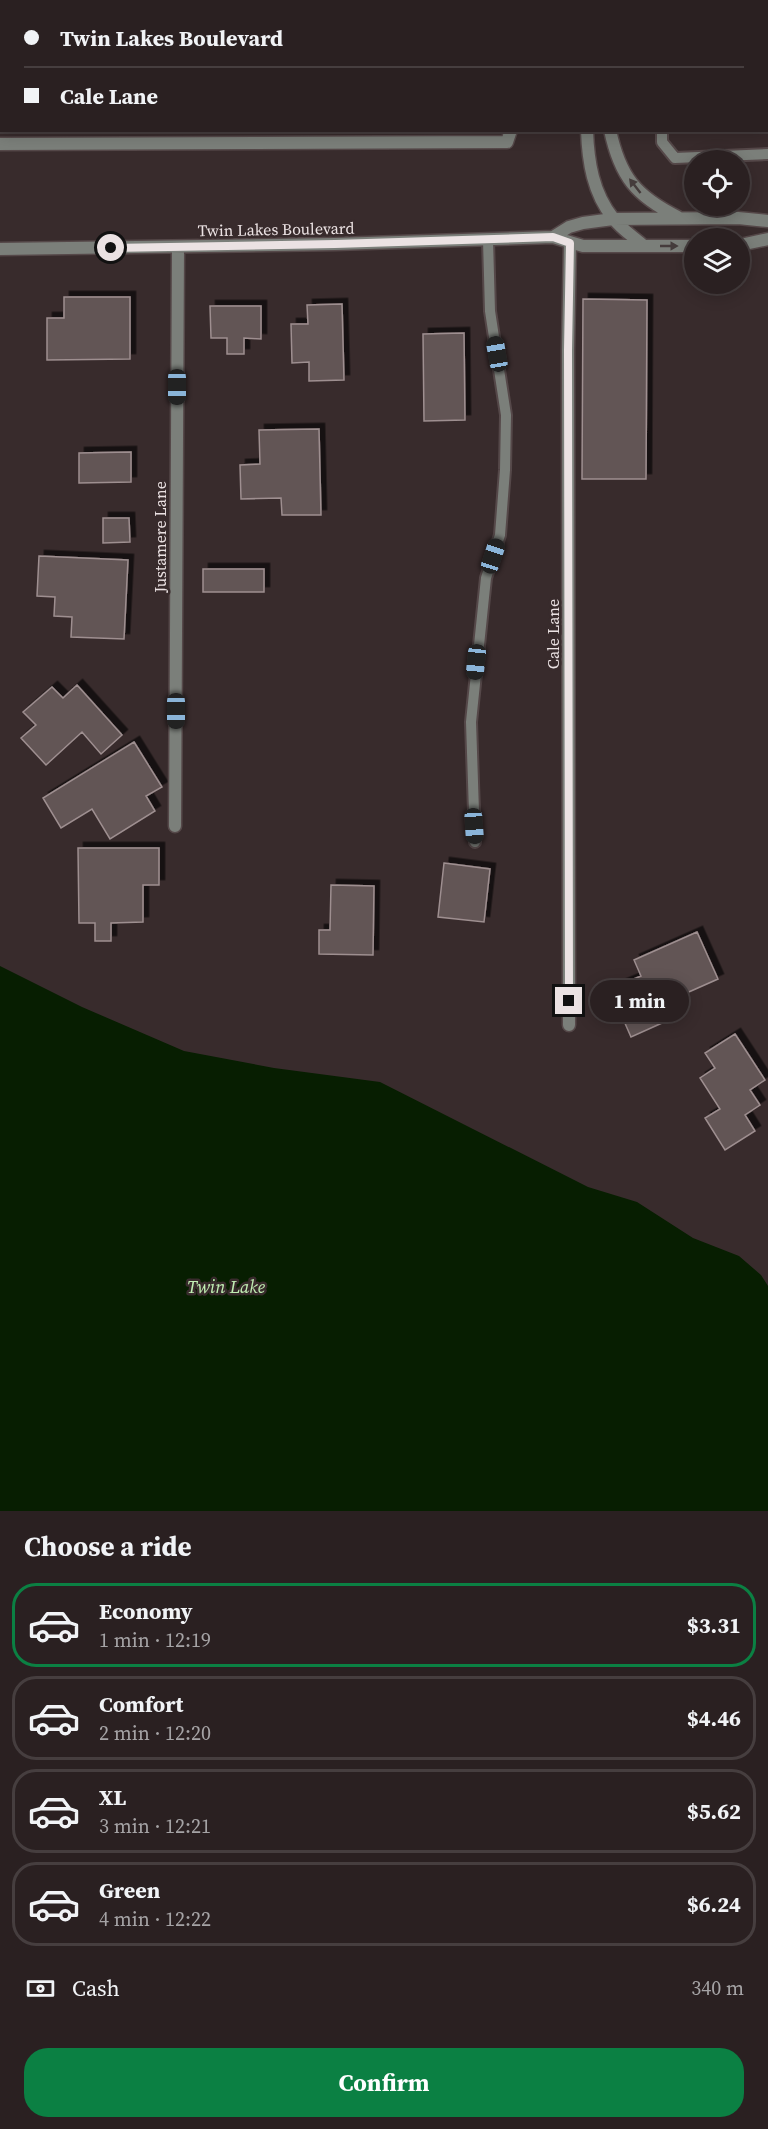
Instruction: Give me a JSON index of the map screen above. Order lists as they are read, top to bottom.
{
  "streets": {
    "street": ["Twin Lakes Boulevard", "Justamere Lane", "Cale Lane"]
  },
  "crossings": [
    ["Twin Lakes Boulevard", "Justamere Lane"],
    ["Twin Lakes Boulevard", "Cale Lane"]
  ],
  "water": ["Twin Lake"],
  "page": {
    "banner": ["Twin Lakes Boulevard", "Cale Lane"],
    "bubble": "1 min",
    "heading": "Choose a ride",
    "list": [
      {
        "name": "Economy",
        "note": "1 min · 12:19",
        "value": "$3.31"
      },
      {
        "name": "Comfort",
        "note": "2 min · 12:20",
        "value": "$4.46"
      },
      {
        "name": "XL",
        "note": "3 min · 12:21",
        "value": "$5.62"
      },
      {
        "name": "Green",
        "note": "4 min · 12:22",
        "value": "$6.24"
      }
    ],
    "pay": ["Cash", "340 m"],
    "buttons": "Confirm"
  }
}
